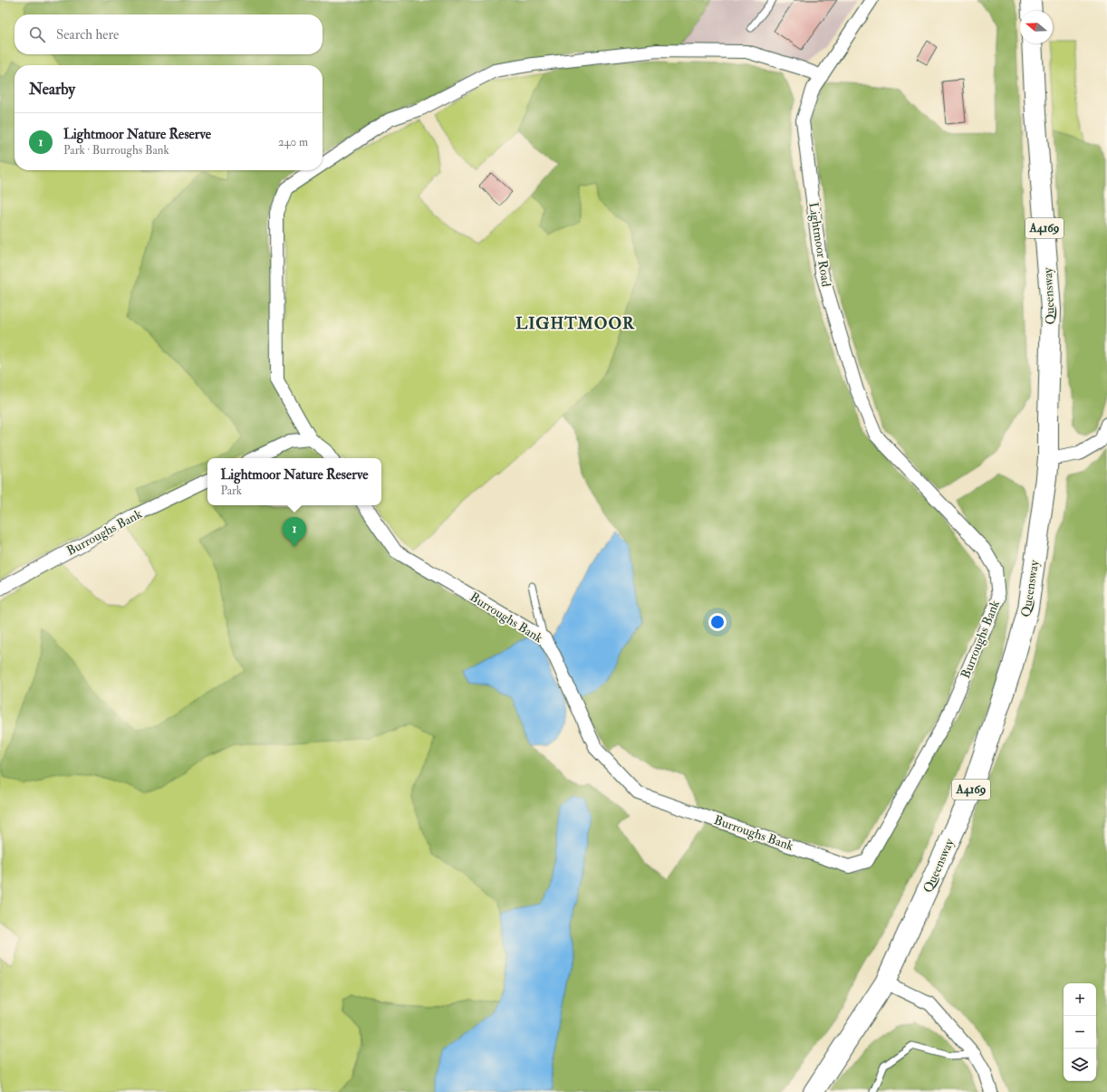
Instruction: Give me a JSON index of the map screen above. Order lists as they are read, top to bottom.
{
  "streets": {
    "main road": ["A4169", "Queensway"],
    "street": ["Lightmoor Road", "Burroughs Bank"]
  },
  "crossings": [
    ["Lightmoor Road", "Burroughs Bank"]
  ],
  "districts": ["LIGHTMOOR"],
  "north": "left",
  "page": {
    "search": "Search here",
    "heading": "Nearby",
    "list": [
      {
        "mark": "1",
        "name": "Lightmoor Nature Reserve",
        "note": "Park · Burroughs Bank",
        "value": "240 m"
      }
    ],
    "popup": ["Lightmoor Nature Reserve", "Park"],
    "pins": "1",
    "map_buttons": ["+", "−"]
  }
}
